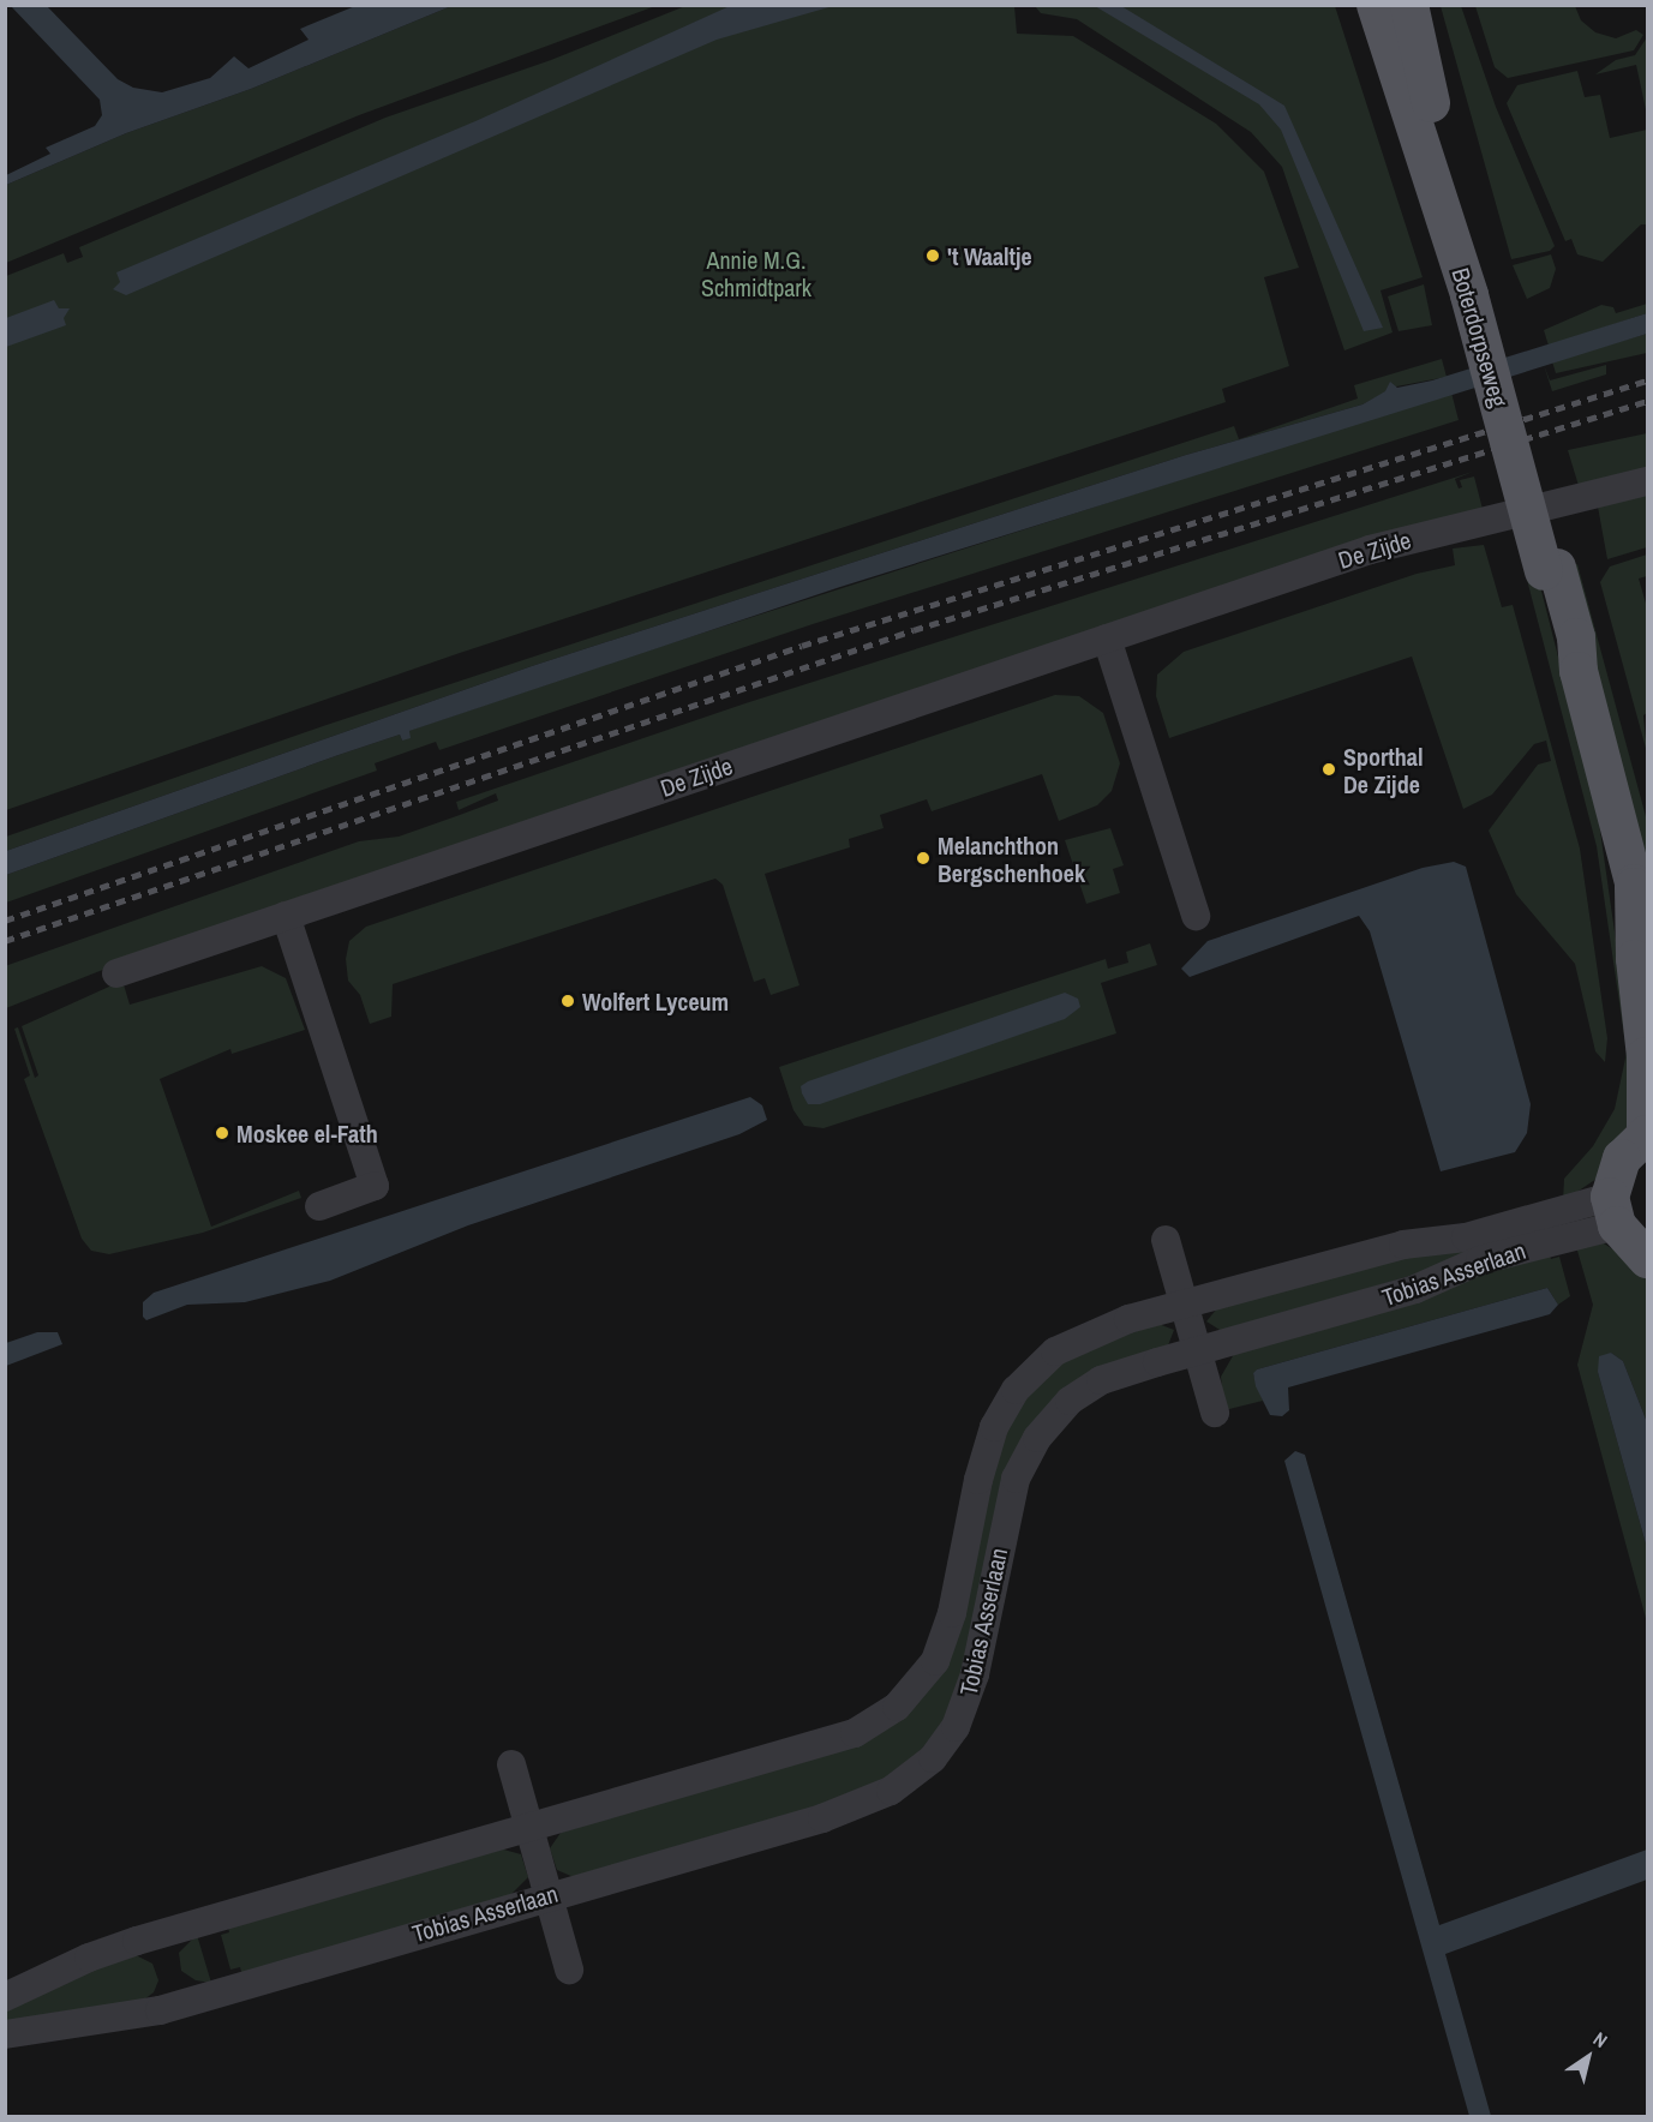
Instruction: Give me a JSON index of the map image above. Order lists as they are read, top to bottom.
{
  "streets": {
    "main road": ["Boterdorpseweg"],
    "street": ["De Zijde", "Tobias Asserlaan"]
  },
  "parks": ["Annie M.G. Schmidtpark"],
  "places": [
    "'t Waaltje",
    "Sporthal De Zijde",
    "Melanchthon Bergschenhoek",
    "Wolfert Lyceum",
    "Moskee el-Fath"
  ],
  "north": "top right"
}
